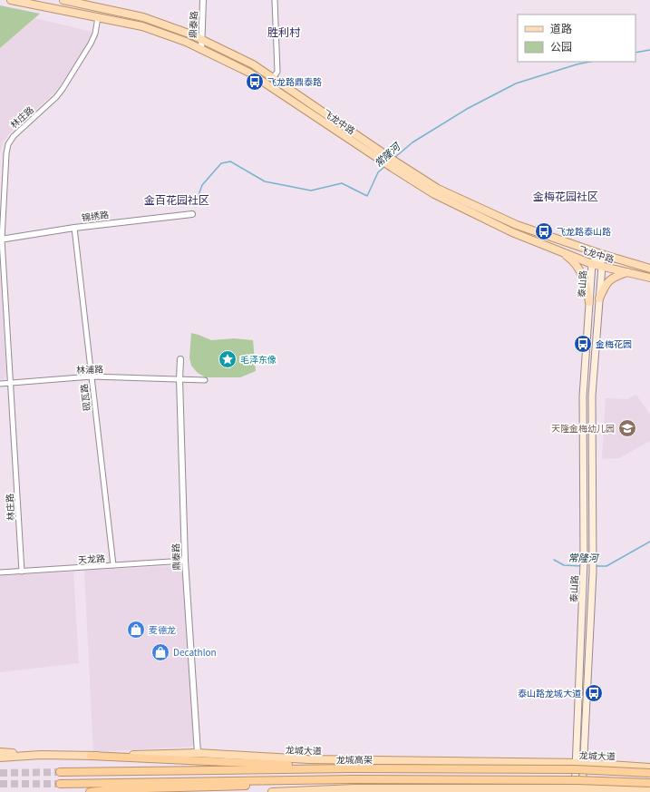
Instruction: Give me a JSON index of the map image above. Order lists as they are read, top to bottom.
{
  "streets": {
    "highway": ["龙城高架"],
    "main road": ["飞龙中路", "泰山路", "龙城大道"],
    "street": [
      "鼎泰路",
      "林庄路",
      "锦绣路",
      "林浦路",
      "砚瓦路",
      "天龙路"
    ]
  },
  "crossings": [
    ["鼎泰路", "飞龙中路"],
    ["鼎泰路", "林浦路"],
    ["鼎泰路", "天龙路"],
    ["鼎泰路", "龙城大道"],
    ["林庄路", "飞龙中路"],
    ["林庄路", "锦绣路"],
    ["林庄路", "林浦路"],
    ["林庄路", "天龙路"],
    ["飞龙中路", "泰山路"],
    ["锦绣路", "砚瓦路"],
    ["泰山路", "龙城大道"],
    ["林浦路", "砚瓦路"],
    ["砚瓦路", "天龙路"]
  ],
  "districts": ["胜利村", "金梅花园社区", "金百花园社区"],
  "water": ["常隆河"],
  "places": {
    "bus stop": [
      "飞龙路鼎泰路",
      "飞龙路泰山路",
      "金梅花园",
      "泰山路龙城大道"
    ],
    "place": ["毛泽东像"],
    "school or university": ["天隆金梅幼儿园"],
    "shop": ["麦德龙", "Decathlon"]
  },
  "legend": ["道路", "公园"]
}
